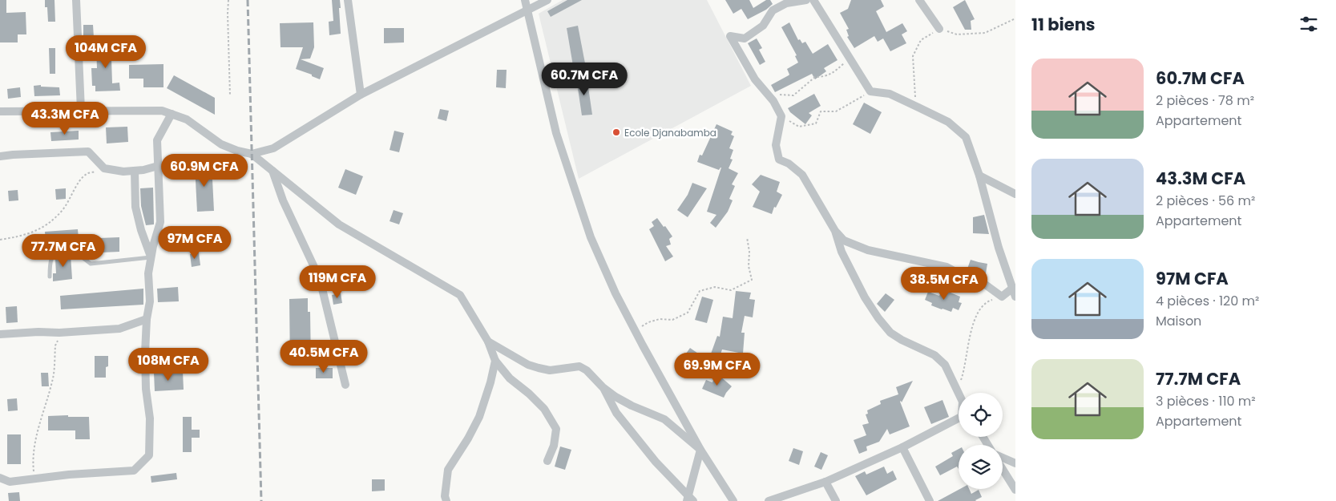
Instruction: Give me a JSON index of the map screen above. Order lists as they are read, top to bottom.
{
  "places": ["Ecole Djanabamba"],
  "page": {
    "heading": "11 biens",
    "price": [
      "104M CFA",
      "60.7M CFA",
      "43.3M CFA",
      "60.9M CFA",
      "97M CFA",
      "77.7M CFA",
      "119M CFA",
      "38.5M CFA",
      "40.5M CFA",
      "108M CFA",
      "69.9M CFA"
    ],
    "list": [
      {
        "name": "60.7M CFA",
        "note": "2 pièces · 78 m² · Appartement"
      },
      {
        "name": "43.3M CFA",
        "note": "2 pièces · 56 m² · Appartement"
      },
      {
        "name": "97M CFA",
        "note": "4 pièces · 120 m² · Maison"
      },
      {
        "name": "77.7M CFA",
        "note": "3 pièces · 110 m² · Appartement"
      }
    ]
  }
}
